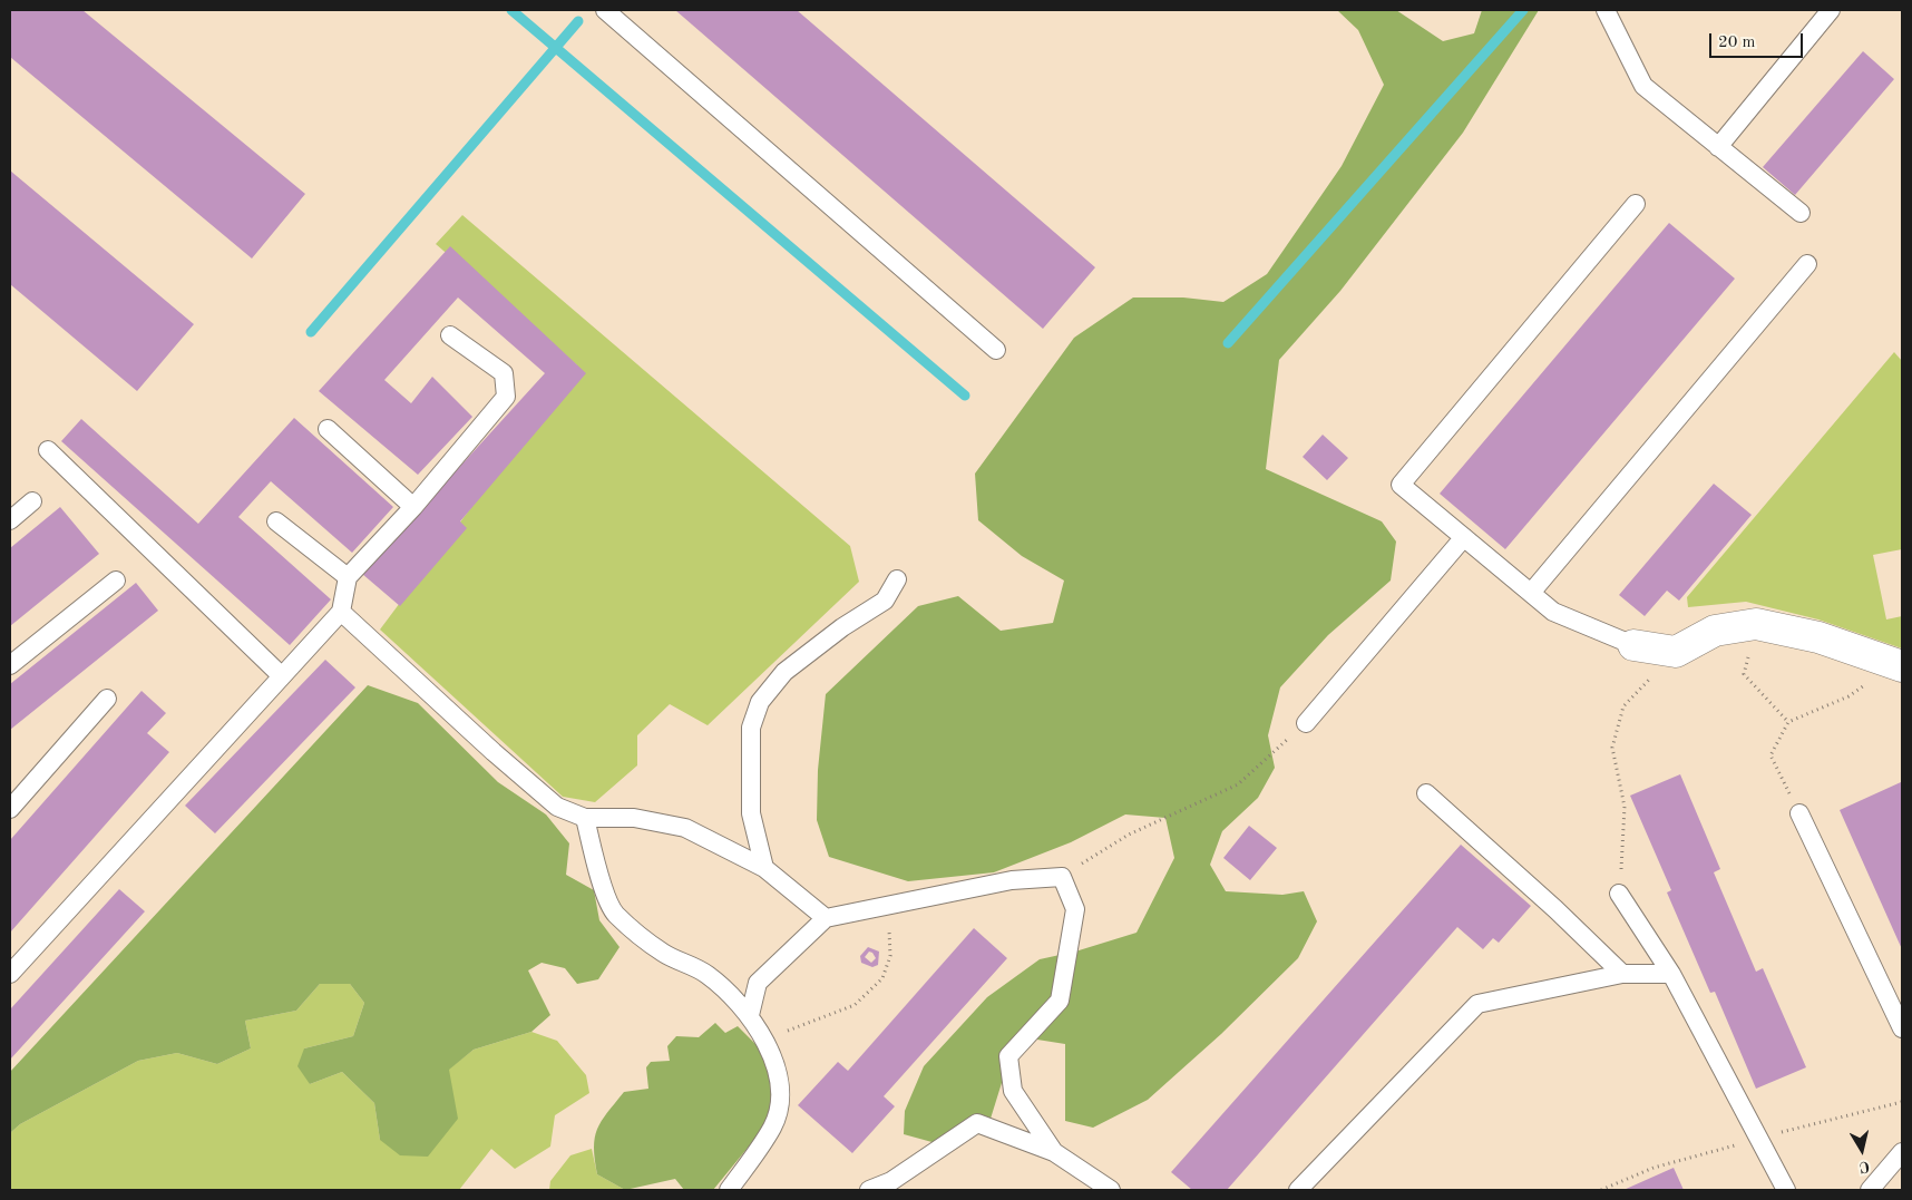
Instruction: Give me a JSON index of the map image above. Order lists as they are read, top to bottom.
{
  "scale_bar": "20 m",
  "north": "bottom"
}
